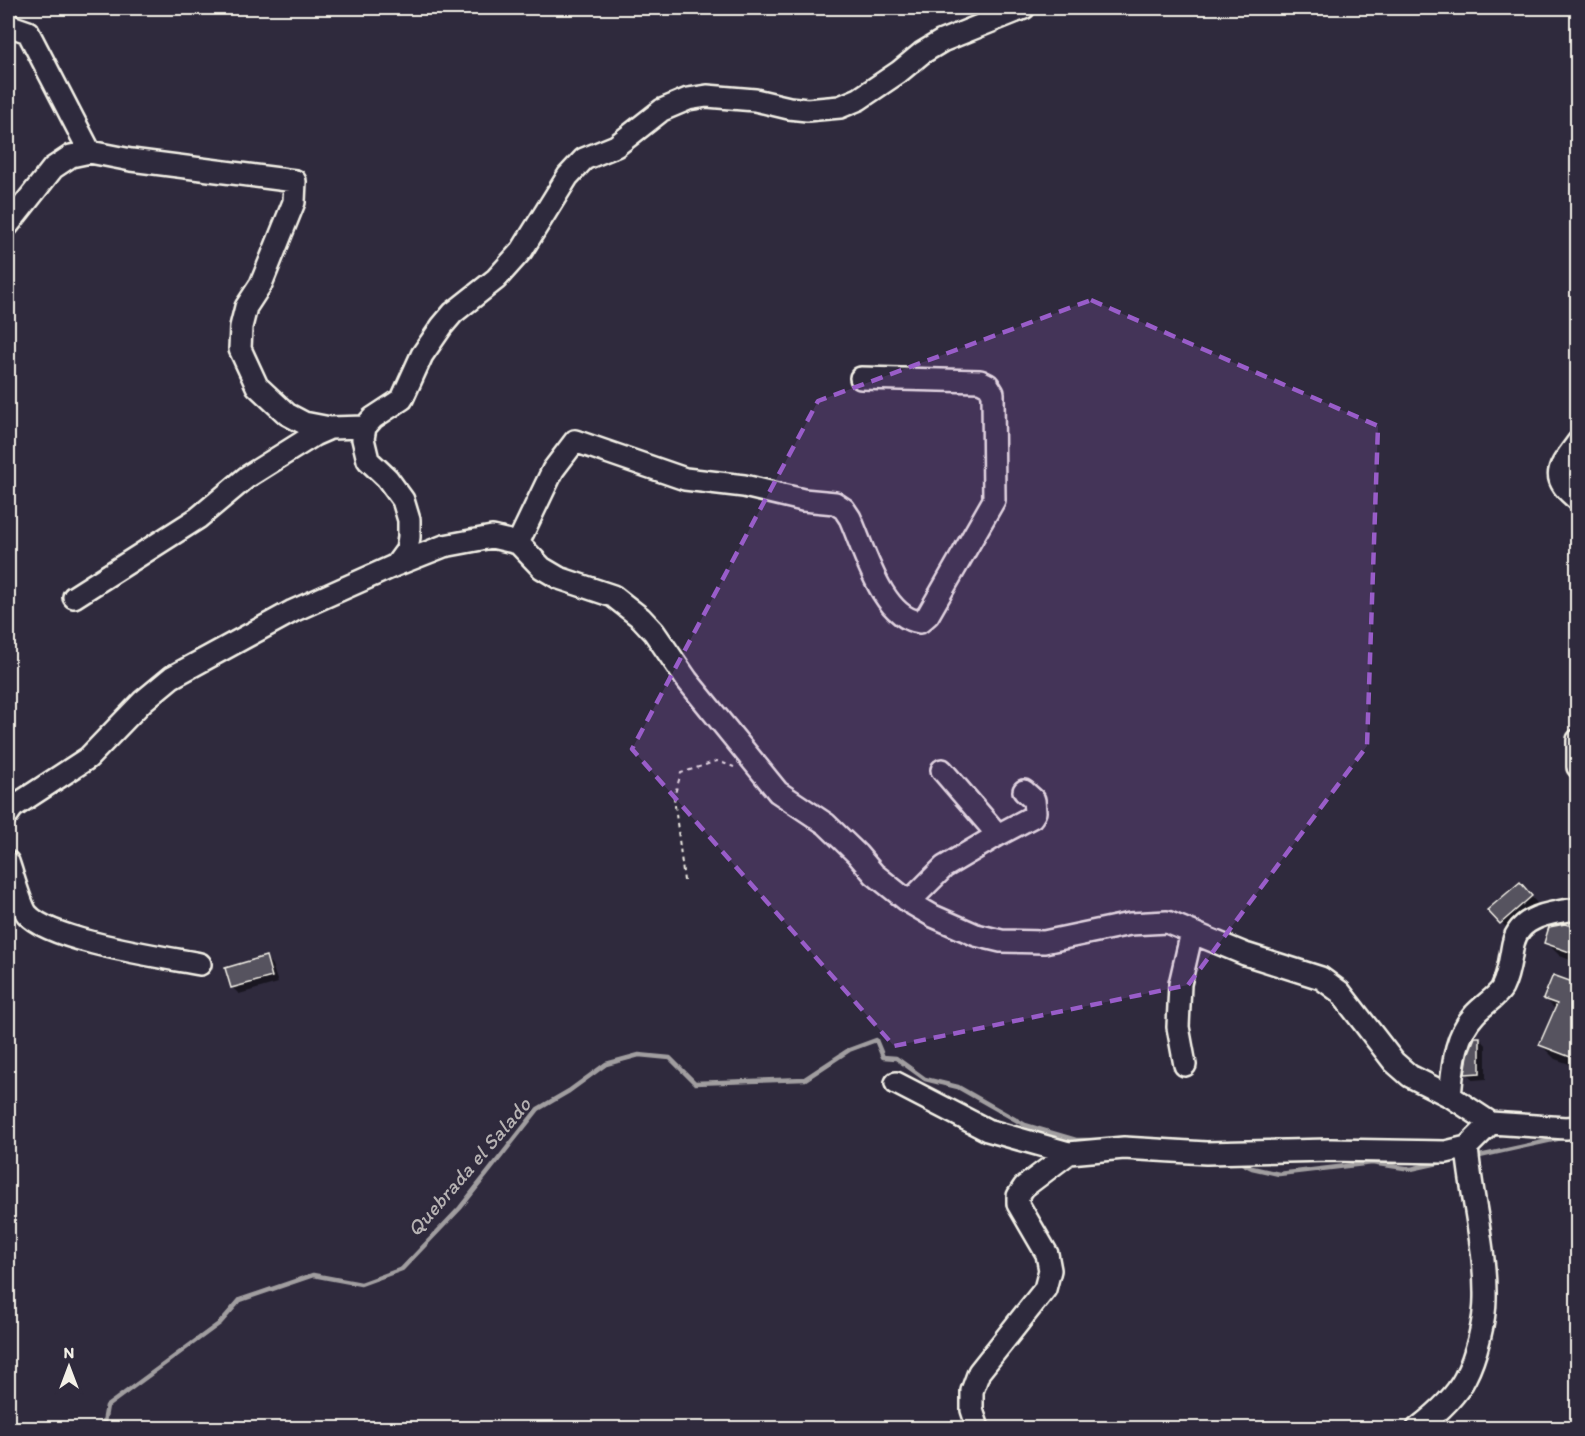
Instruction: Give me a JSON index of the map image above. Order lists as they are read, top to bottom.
{
  "water": ["Quebrada el Salado"],
  "north": "top"
}
